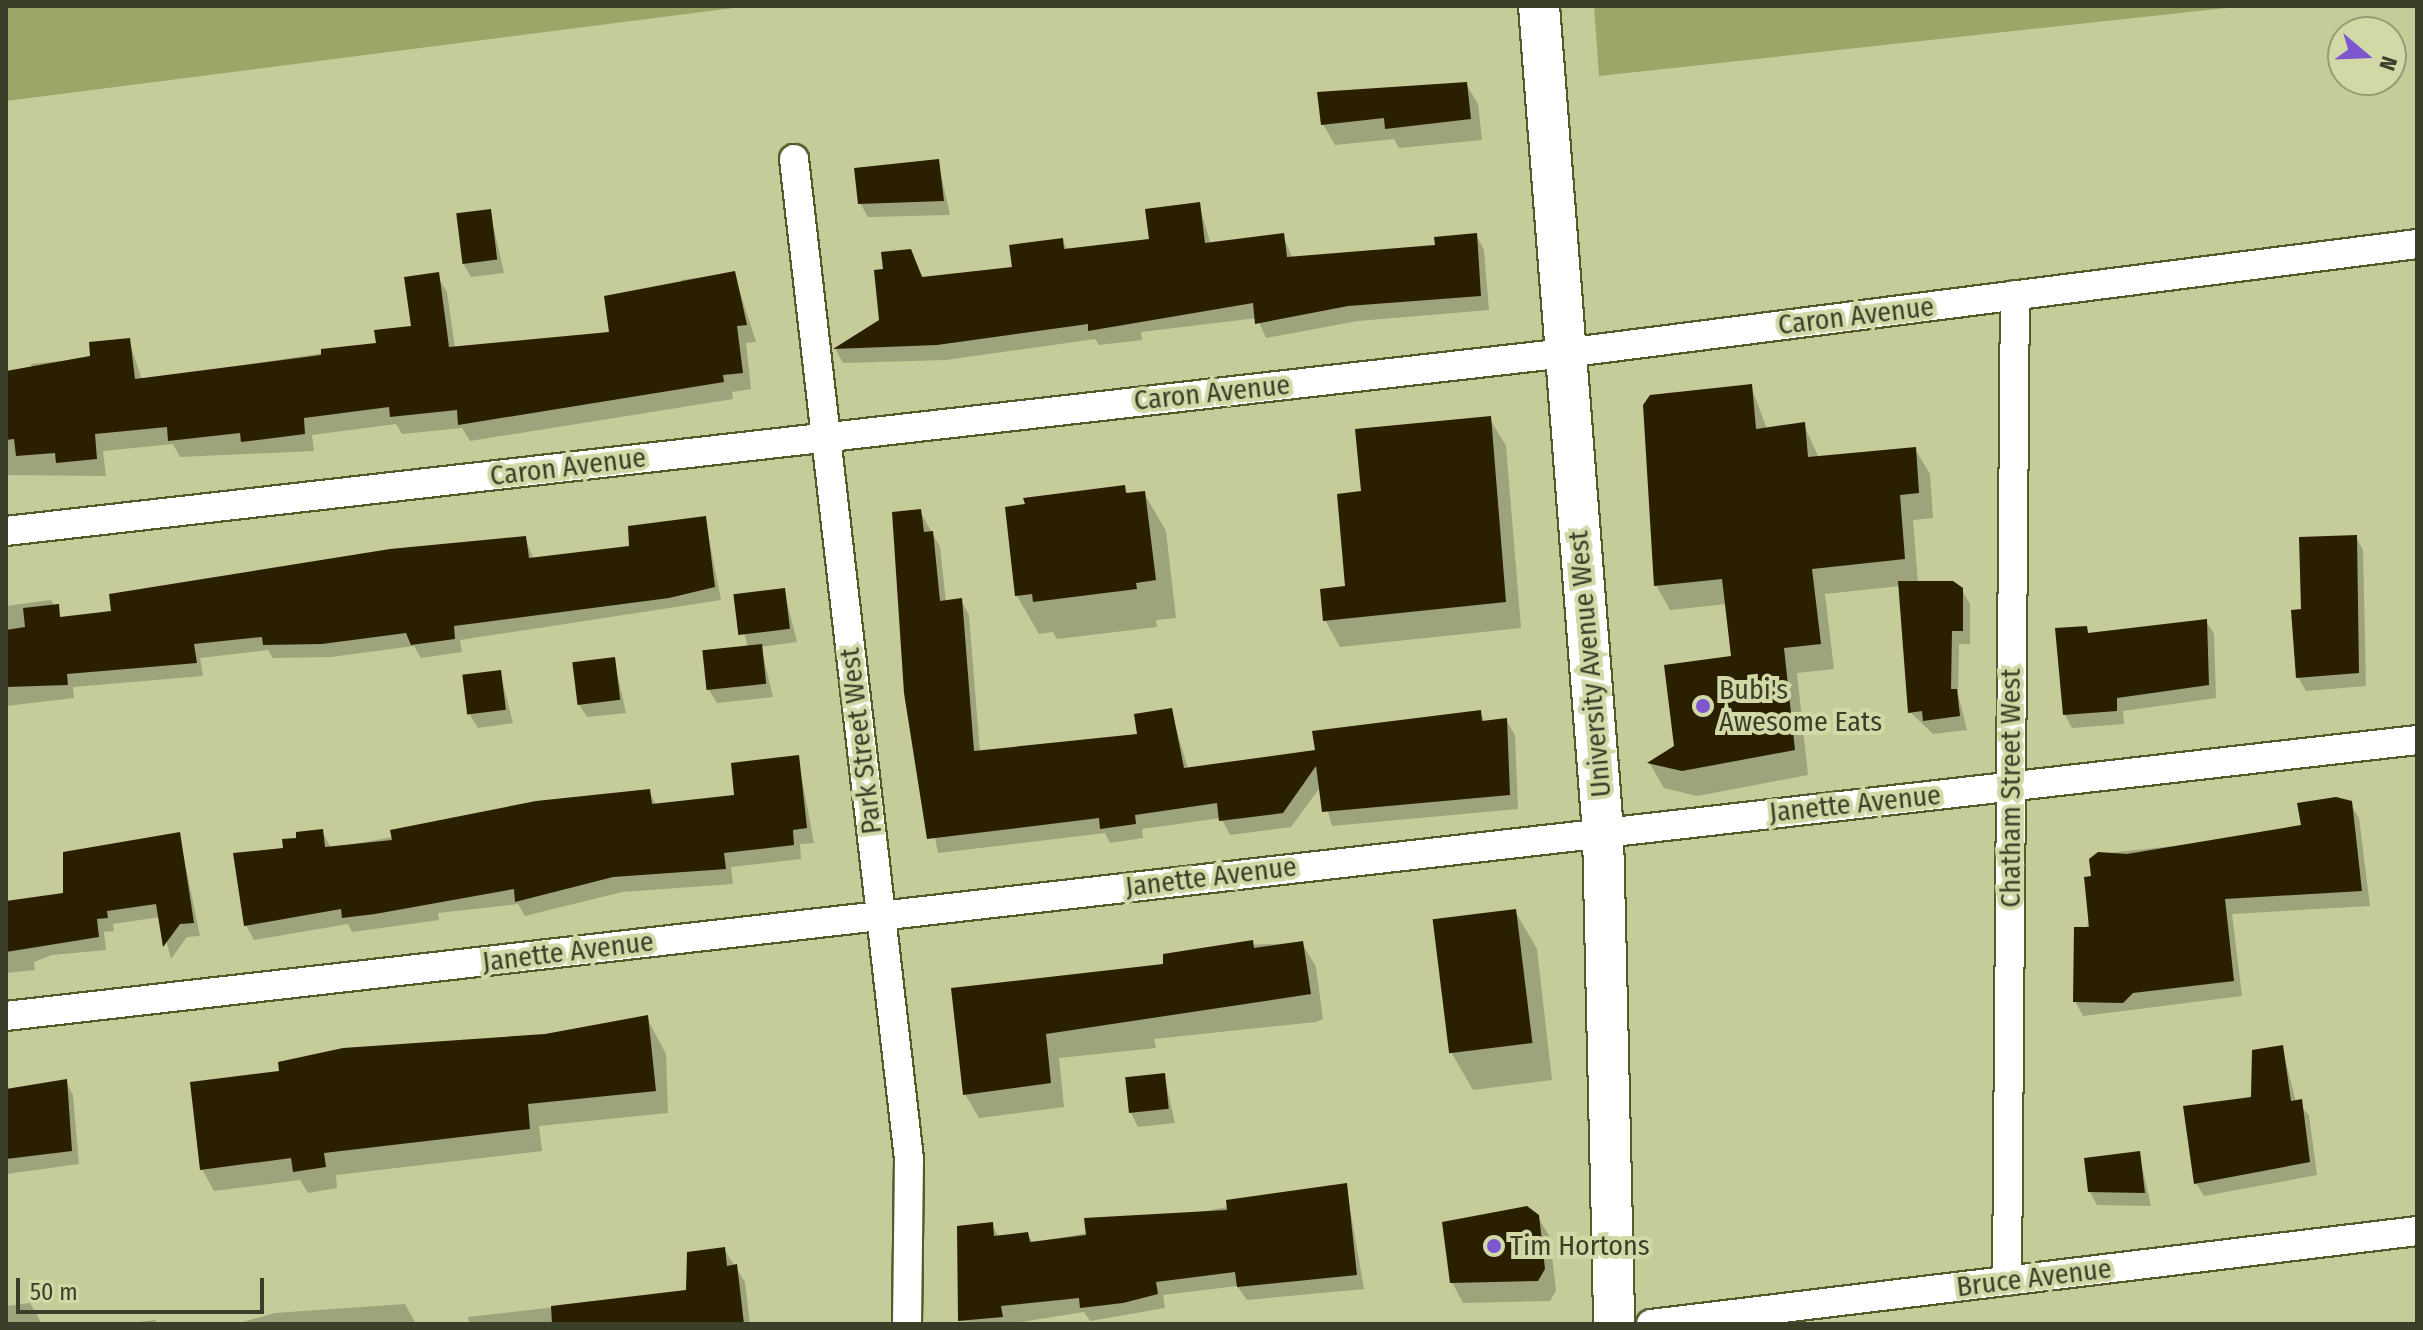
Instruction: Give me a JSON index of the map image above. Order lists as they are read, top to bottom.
{
  "streets": {
    "main road": ["University Avenue West"],
    "street": [
      "Caron Avenue",
      "Park Street West",
      "Chatham Street West",
      "Janette Avenue",
      "Bruce Avenue"
    ]
  },
  "crossings": [
    ["Caron Avenue", "University Avenue West"],
    ["Caron Avenue", "Park Street West"],
    ["Caron Avenue", "Chatham Street West"],
    ["University Avenue West", "Janette Avenue"],
    ["Park Street West", "Janette Avenue"],
    ["Chatham Street West", "Janette Avenue"],
    ["Chatham Street West", "Bruce Avenue"]
  ],
  "places": ["Bubi's Awesome Eats", "Tim Hortons"],
  "scale_bar": "50 m",
  "north": "right"
}
